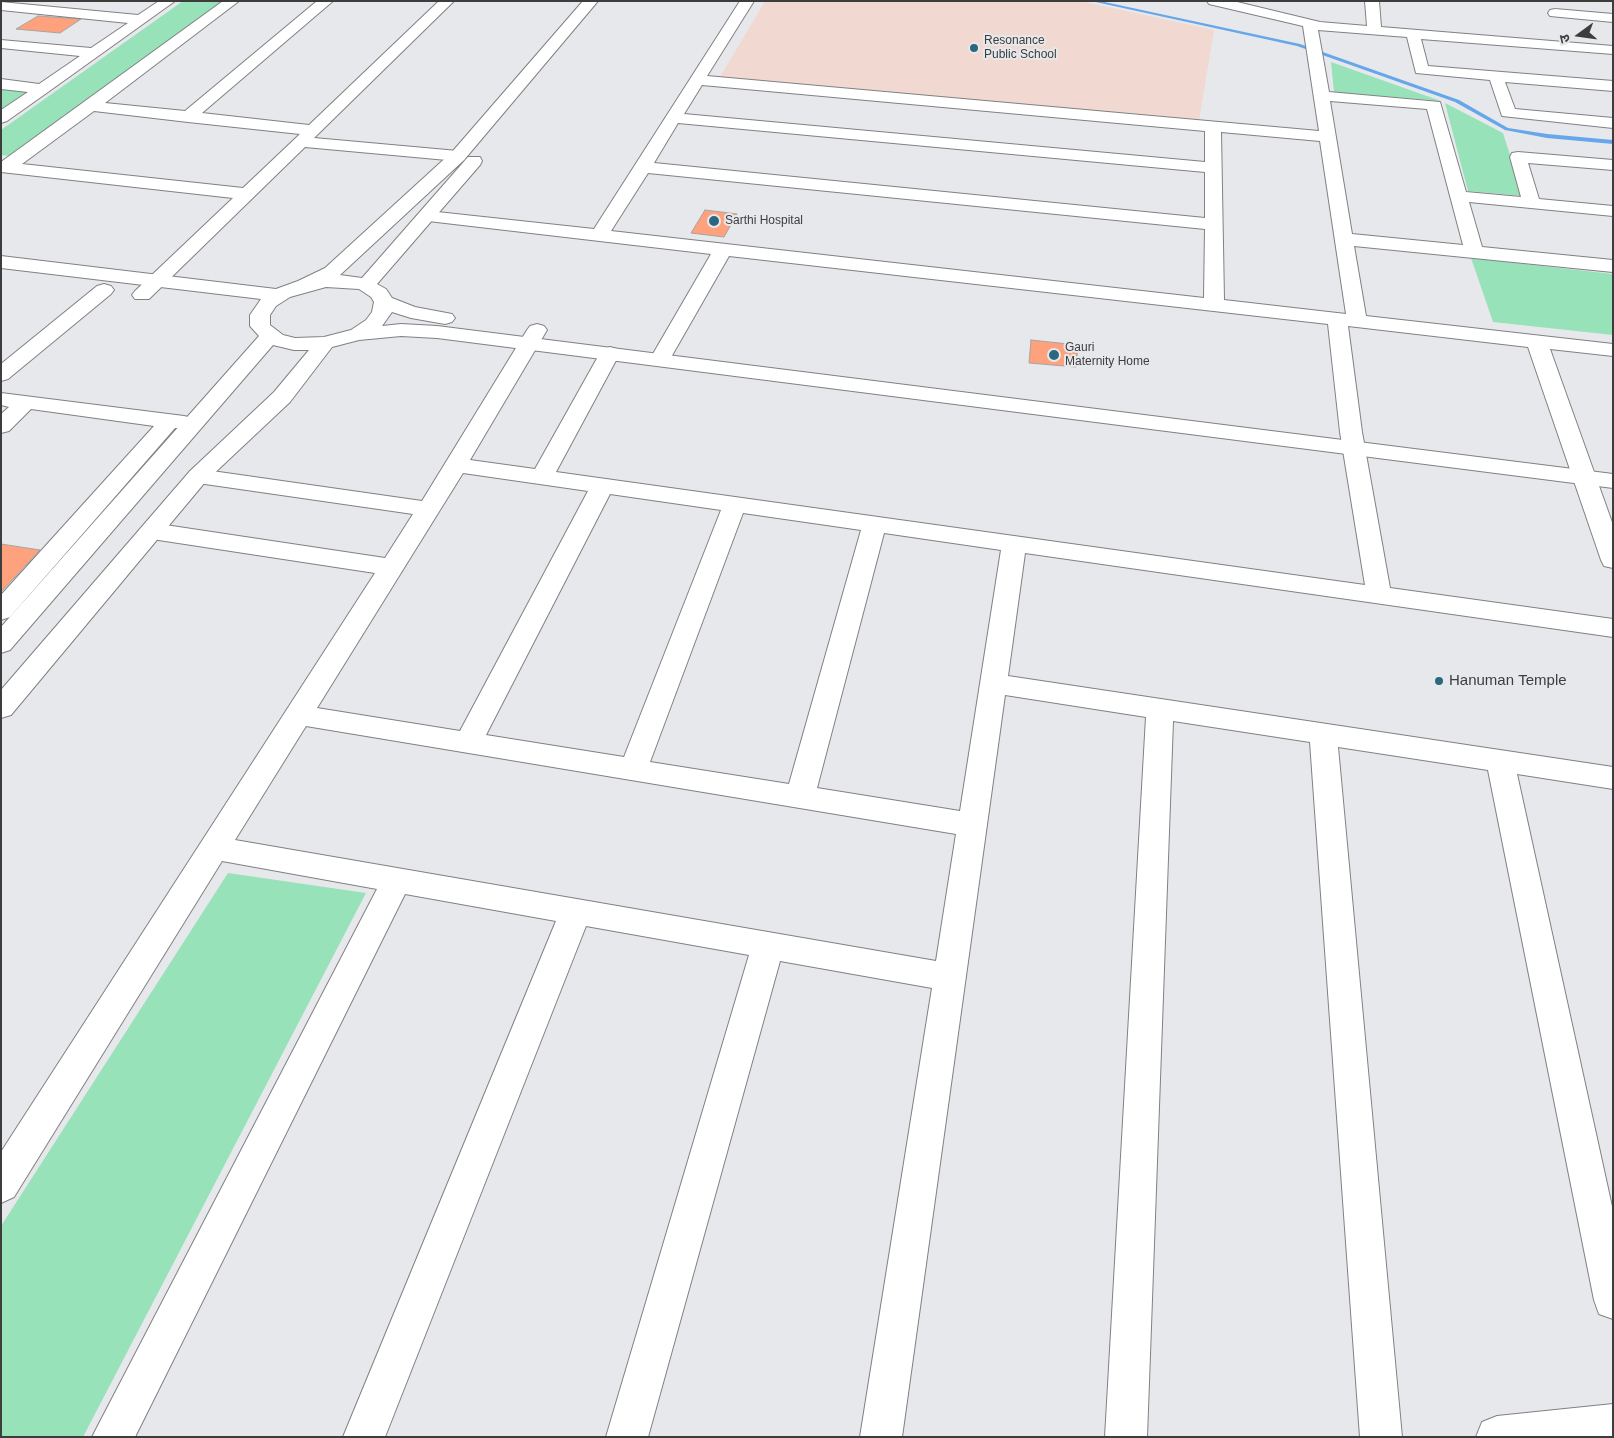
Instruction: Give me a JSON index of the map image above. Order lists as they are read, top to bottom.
{
  "places": [
    "Resonance Public School",
    "Sarthi Hospital",
    "Gauri Maternity Home",
    "Hanuman Temple"
  ],
  "north": "left"
}
